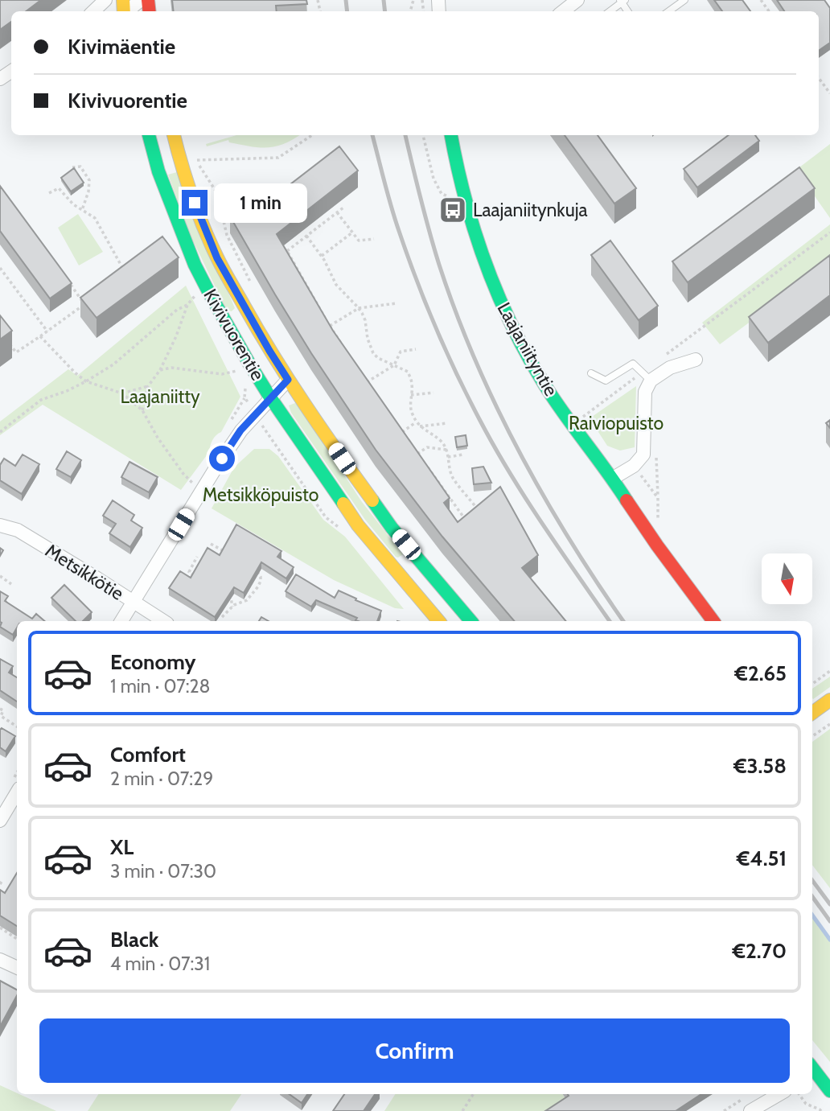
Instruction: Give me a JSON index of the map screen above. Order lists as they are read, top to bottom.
{
  "streets": {
    "street": ["Kivivuorentie", "Laajaniityntie", "Metsikkötie"]
  },
  "parks": ["Laajaniitty", "Raiviopuisto", "Metsikköpuisto"],
  "places": {
    "bus stop": ["Laajaniitynkuja"]
  },
  "north": "bottom",
  "page": {
    "banner": ["Kivimäentie", "Kivivuorentie"],
    "bubble": "1 min",
    "list": [
      {
        "name": "Economy",
        "note": "1 min · 07:28",
        "value": "€2.65"
      },
      {
        "name": "Comfort",
        "note": "2 min · 07:29",
        "value": "€3.58"
      },
      {
        "name": "XL",
        "note": "3 min · 07:30",
        "value": "€4.51"
      },
      {
        "name": "Black",
        "note": "4 min · 07:31",
        "value": "€2.70"
      }
    ],
    "buttons": "Confirm"
  }
}
